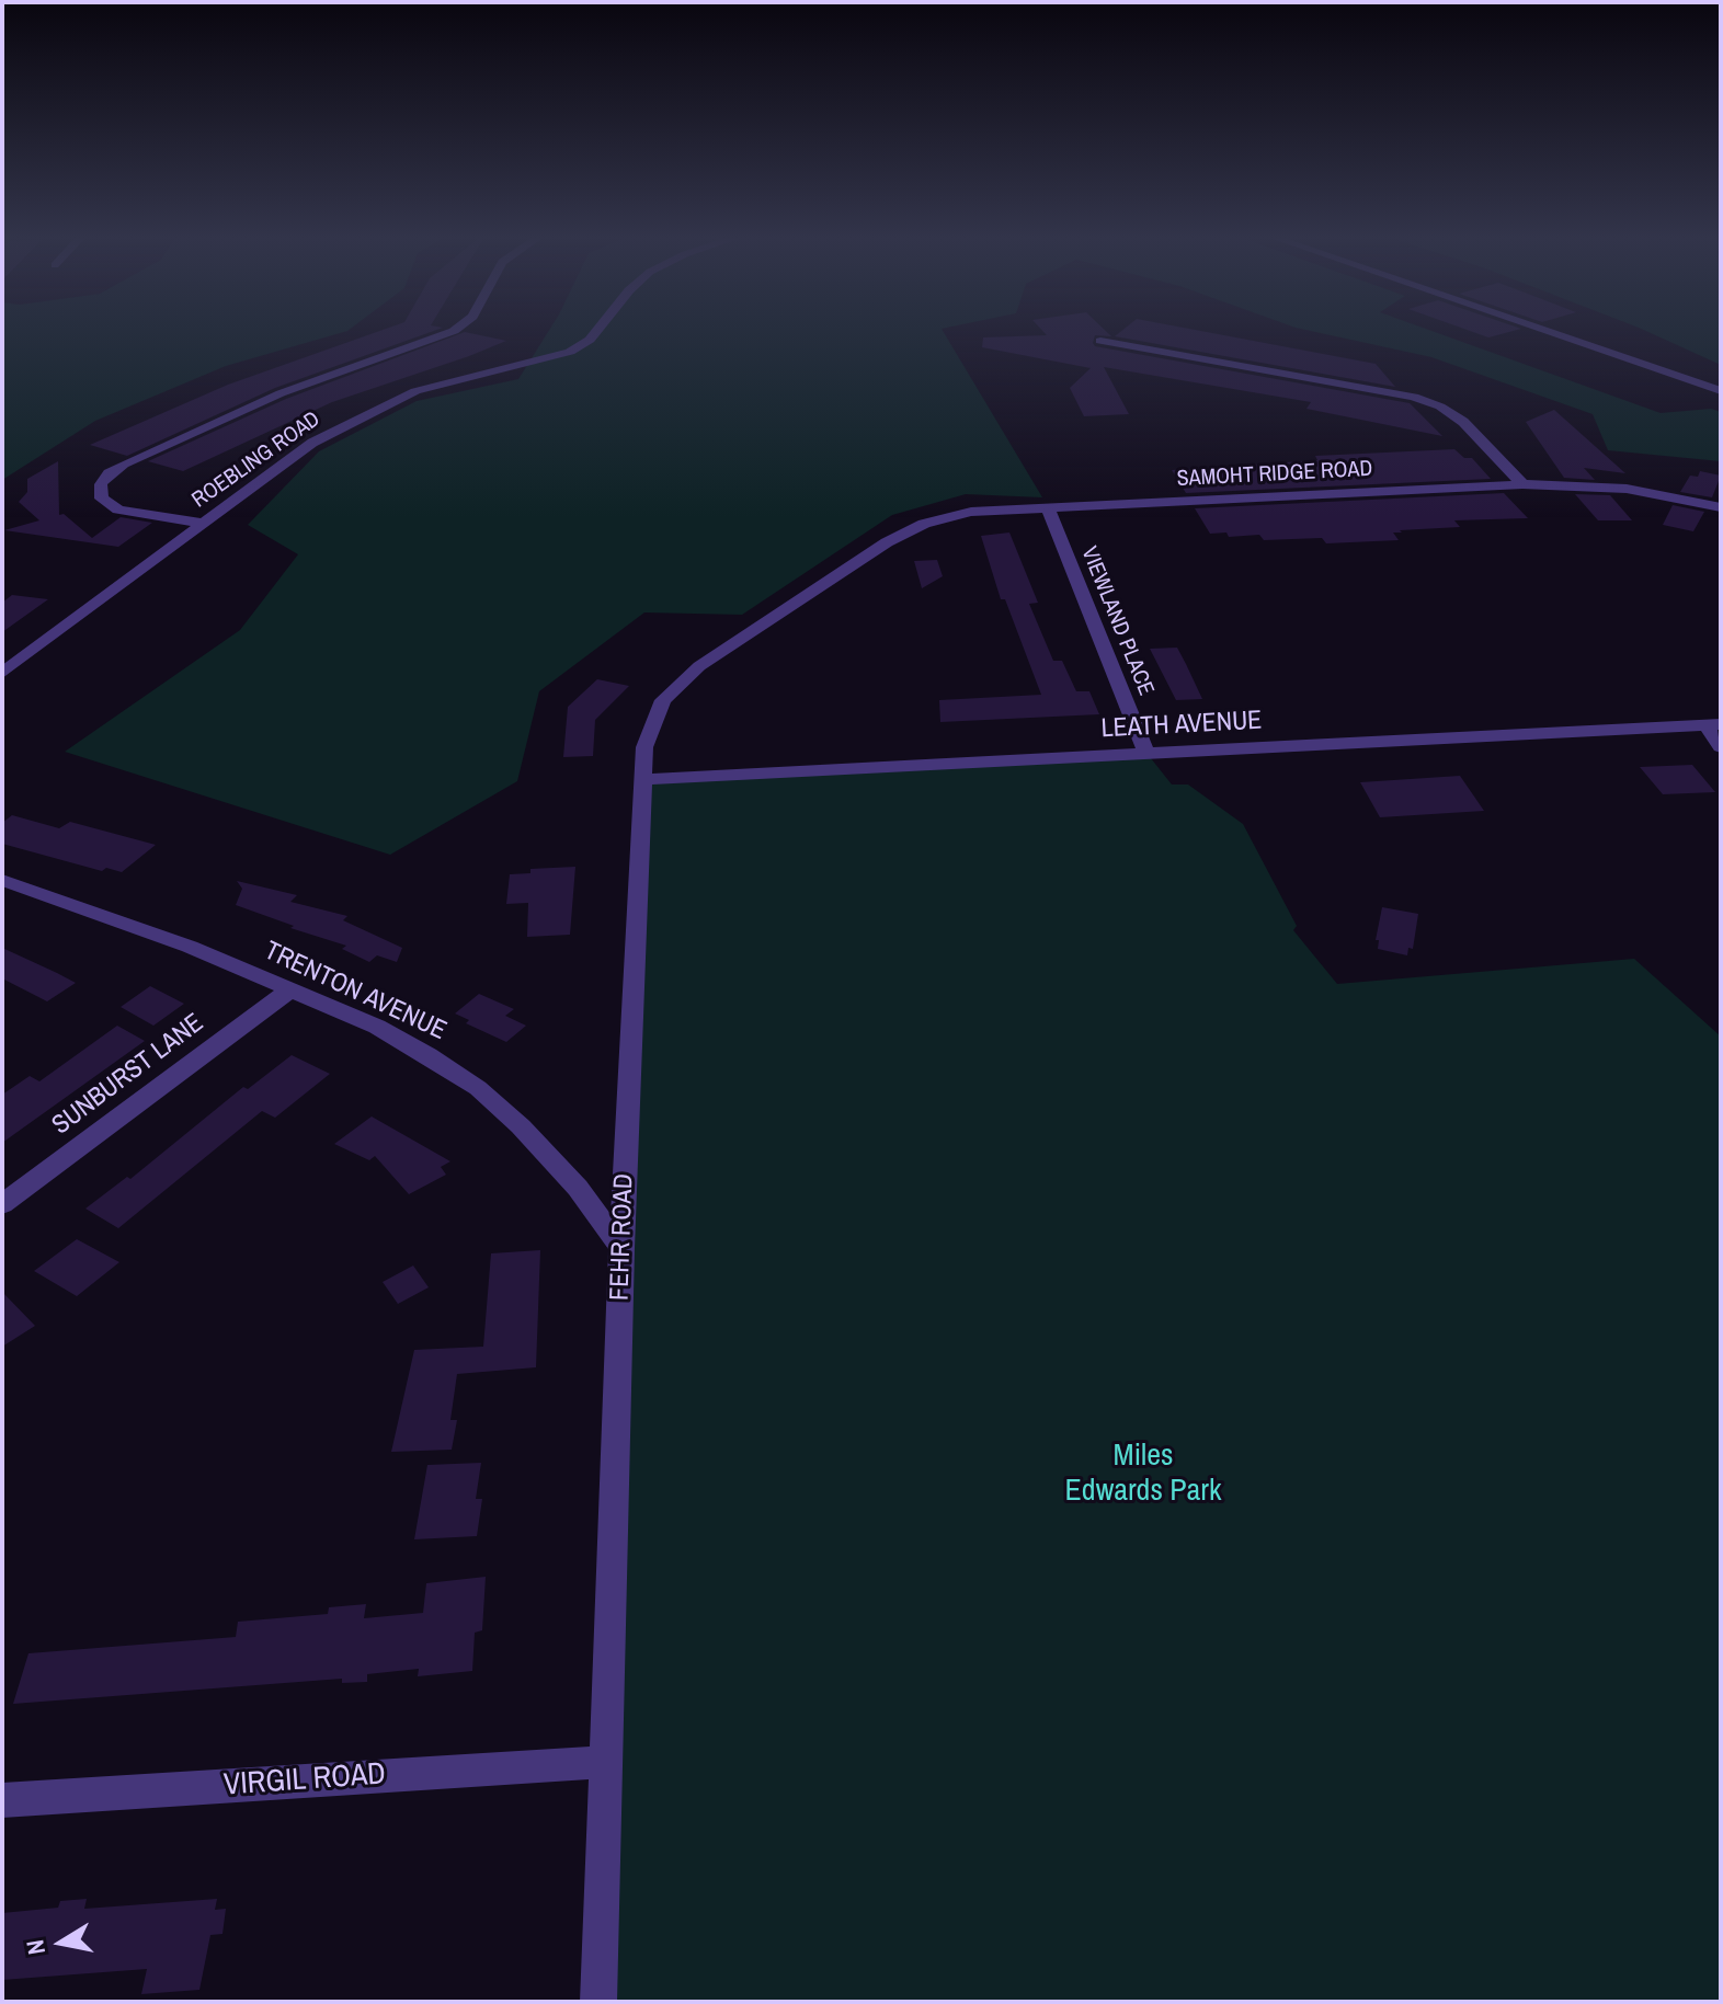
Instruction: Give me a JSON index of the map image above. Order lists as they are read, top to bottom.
{
  "streets": {
    "street": [
      "ROEBLING ROAD",
      "SAMOHT RIDGE ROAD",
      "VIEWLAND PLACE",
      "LEATH AVENUE",
      "TRENTON AVENUE",
      "SUNBURST LANE",
      "FEHR ROAD",
      "VIRGIL ROAD"
    ]
  },
  "crossings": [
    ["SAMOHT RIDGE ROAD", "VIEWLAND PLACE"],
    ["SAMOHT RIDGE ROAD", "FEHR ROAD"],
    ["VIEWLAND PLACE", "LEATH AVENUE"],
    ["LEATH AVENUE", "FEHR ROAD"],
    ["TRENTON AVENUE", "SUNBURST LANE"],
    ["TRENTON AVENUE", "FEHR ROAD"],
    ["FEHR ROAD", "VIRGIL ROAD"]
  ],
  "parks": ["Miles Edwards Park"],
  "north": "left"
}
